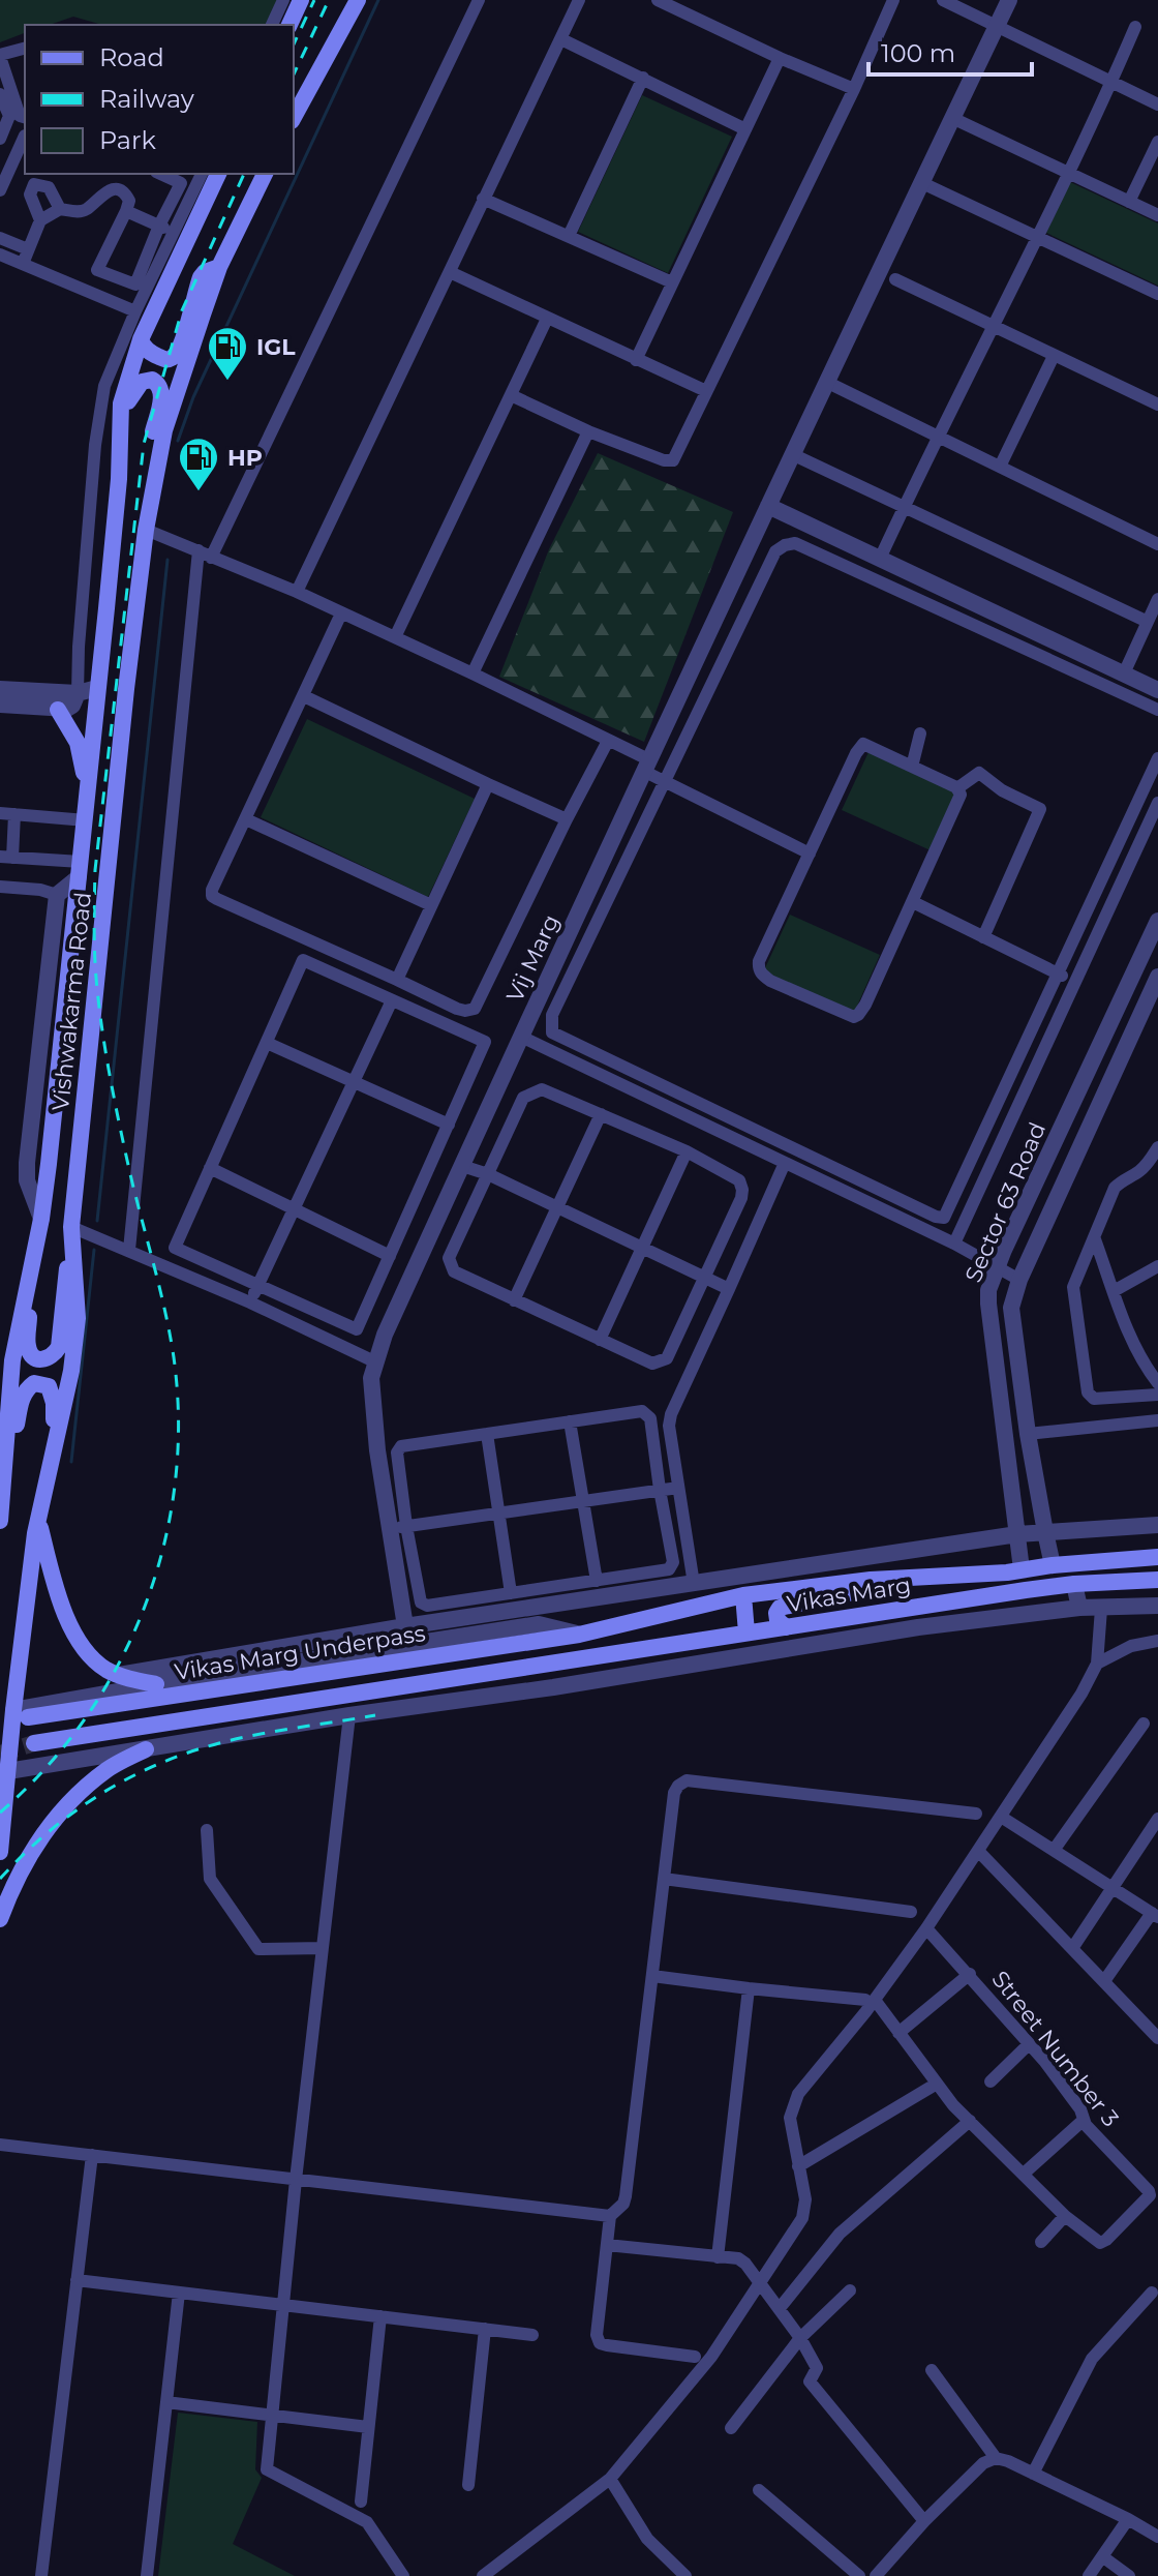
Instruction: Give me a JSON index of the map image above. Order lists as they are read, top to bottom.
{
  "streets": {
    "main road": ["Vishwakarma Road", "Vikas Marg", "Vikas Marg Underpass"],
    "street": ["Vij Marg", "Sector 63 Road", "Street Number 3"]
  },
  "crossings": [
    ["Vij Marg", "Sector 63 Road"],
    ["Vishwakarma Road", "Vikas Marg Underpass"],
    ["Sector 63 Road", "Vikas Marg"],
    ["Vikas Marg", "Vikas Marg Underpass"]
  ],
  "places": {
    "fuel station": ["IGL", "HP"]
  },
  "legend": ["Road", "Railway", "Park"],
  "scale_bar": "100 m"
}
